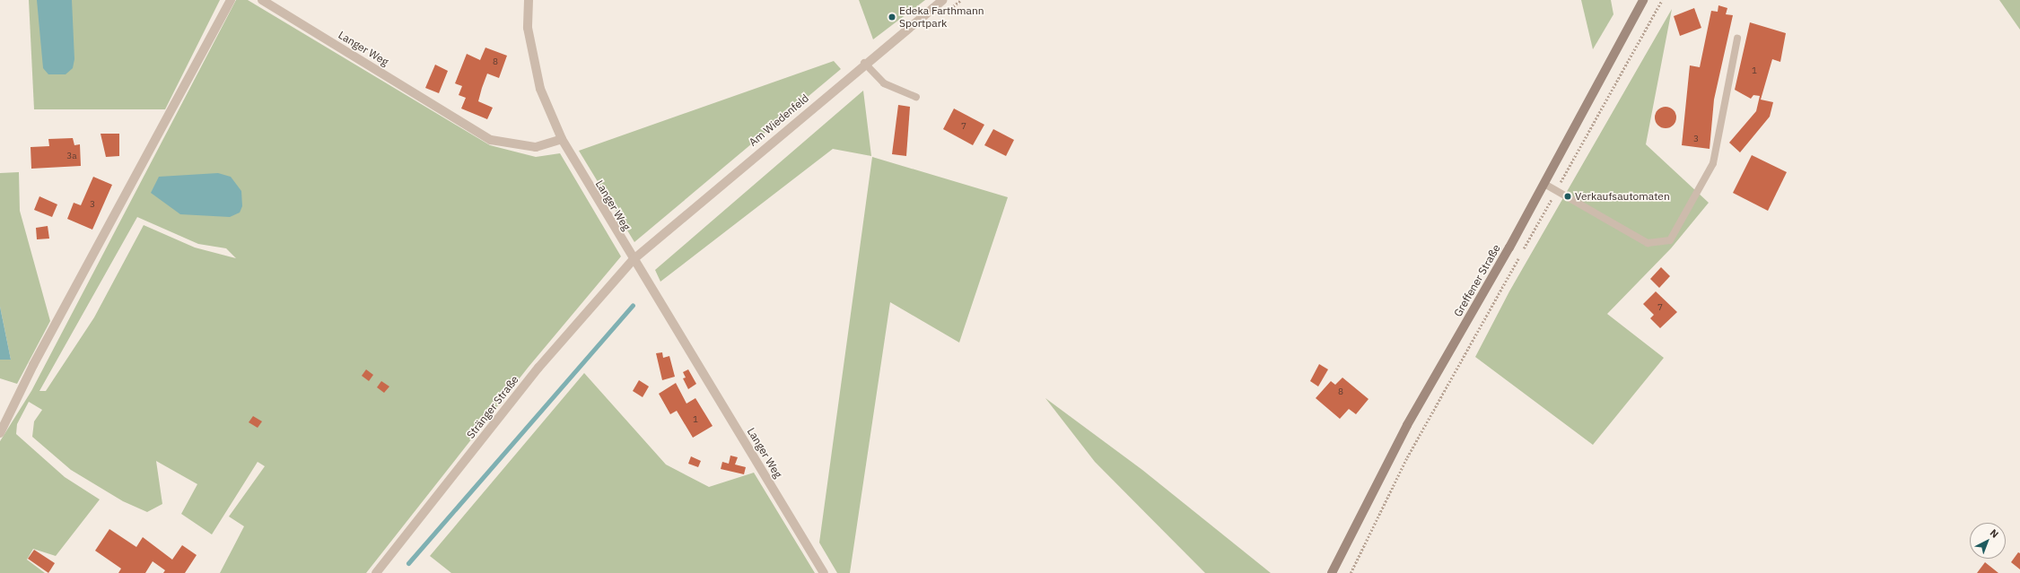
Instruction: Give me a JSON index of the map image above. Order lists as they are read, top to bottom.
{
  "streets": {
    "main road": ["Greffener Straße"],
    "street": ["Langer Weg", "Am Wiedenfeld", "Stränger Straße"]
  },
  "crossings": [
    ["Langer Weg", "Am Wiedenfeld"],
    ["Langer Weg", "Stränger Straße"],
    ["Am Wiedenfeld", "Stränger Straße"]
  ],
  "places": ["Edeka Farthmann Sportpark", "Verkaufsautomaten"],
  "house_numbers": [
    "8",
    "1",
    "7",
    "3",
    "3a",
    "3",
    "7",
    "8",
    "1"
  ],
  "north": "top right"
}
